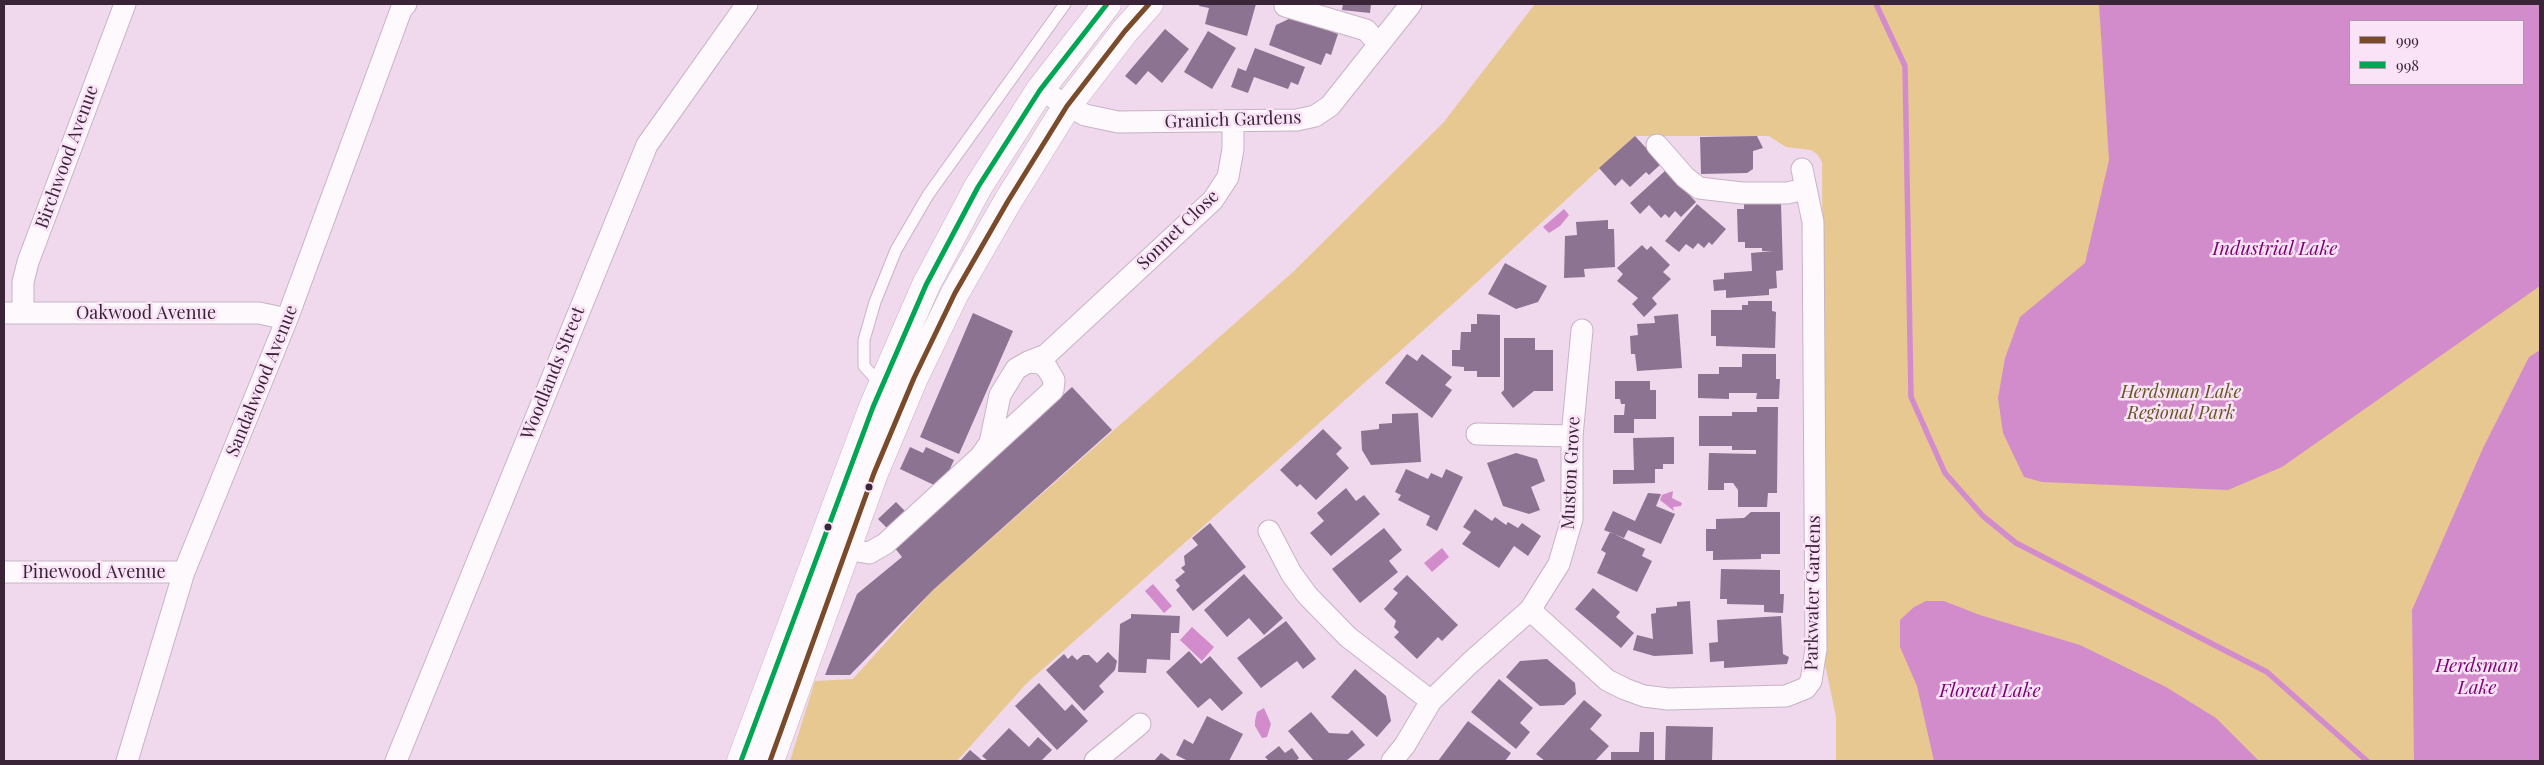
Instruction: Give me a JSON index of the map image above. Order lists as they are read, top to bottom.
{
  "streets": {
    "street": [
      "Granich Gardens",
      "Birchwood Avenue",
      "Sonnet Close",
      "Oakwood Avenue",
      "Woodlands Street",
      "Sandalwood Avenue",
      "Muston Grove",
      "Pinewood Avenue",
      "Parkwater Gardens"
    ]
  },
  "crossings": [
    ["Granich Gardens", "Sonnet Close"],
    ["Birchwood Avenue", "Oakwood Avenue"],
    ["Oakwood Avenue", "Sandalwood Avenue"],
    ["Sandalwood Avenue", "Pinewood Avenue"],
    ["Muston Grove", "Parkwater Gardens"]
  ],
  "water": ["Industrial Lake", "Herdsman Lake", "Floreat Lake"],
  "parks": ["Herdsman Lake Regional Park"],
  "lines": ["transit line 999", "transit line 998"],
  "legend": ["999", "998"]
}
